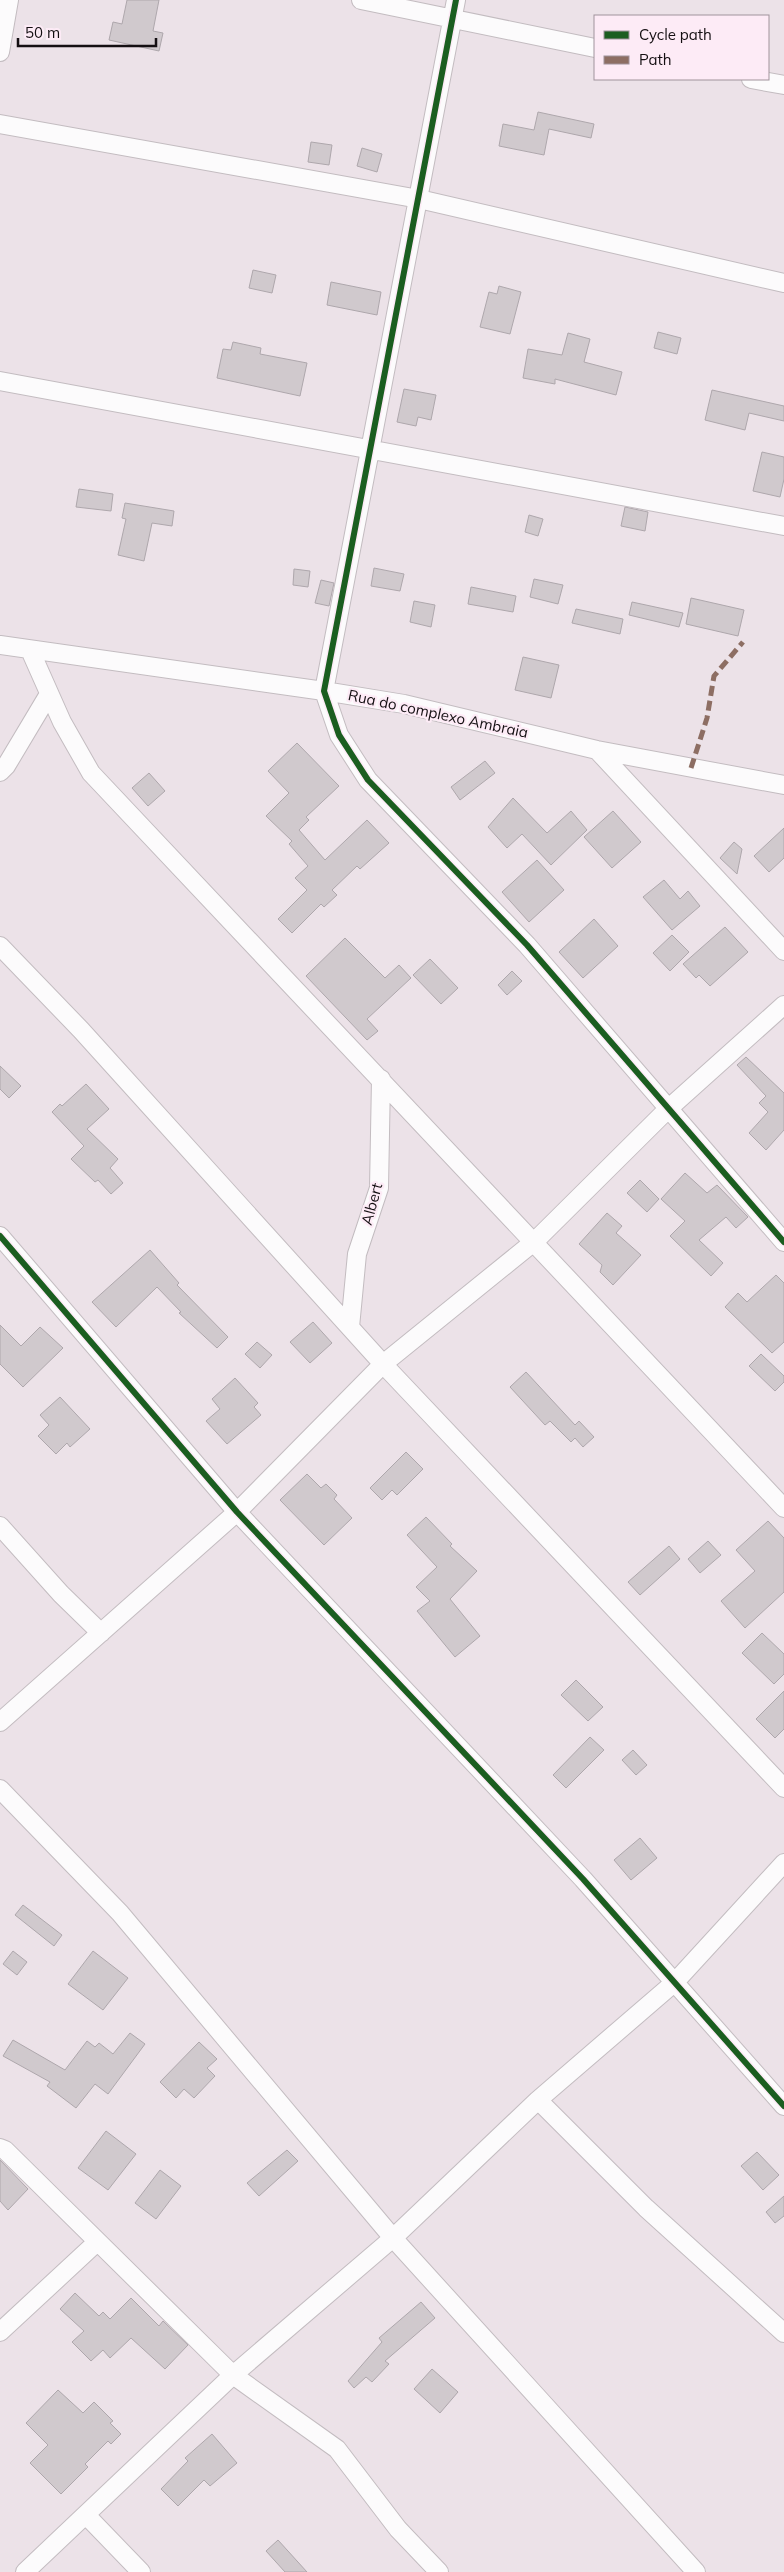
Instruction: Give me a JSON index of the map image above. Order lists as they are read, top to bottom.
{
  "streets": {
    "street": ["Rua do complexo Ambraia", "Albert"]
  },
  "legend": ["Cycle path", "Path"],
  "scale_bar": "50 m"
}
